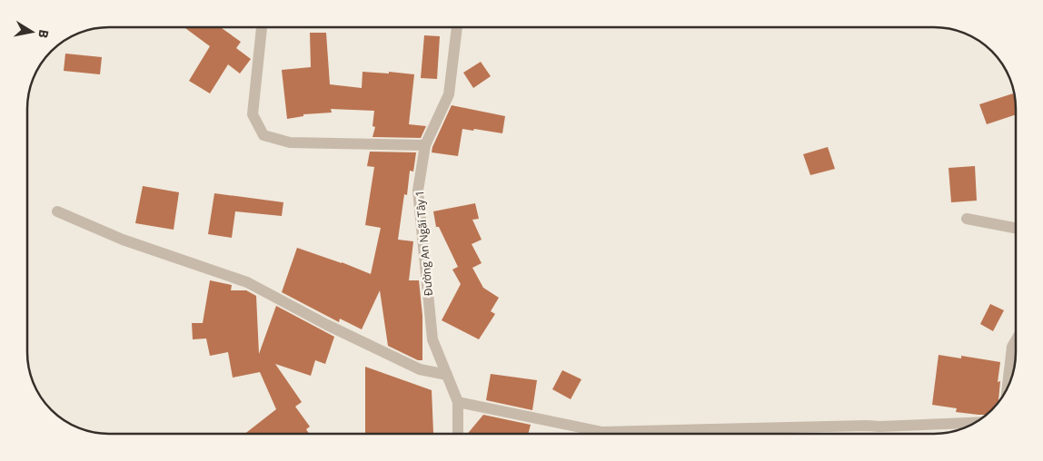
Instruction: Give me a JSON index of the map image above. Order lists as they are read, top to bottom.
{
  "streets": {
    "street": ["Đường An Ngãi Tây 1"]
  },
  "north": "right"
}
